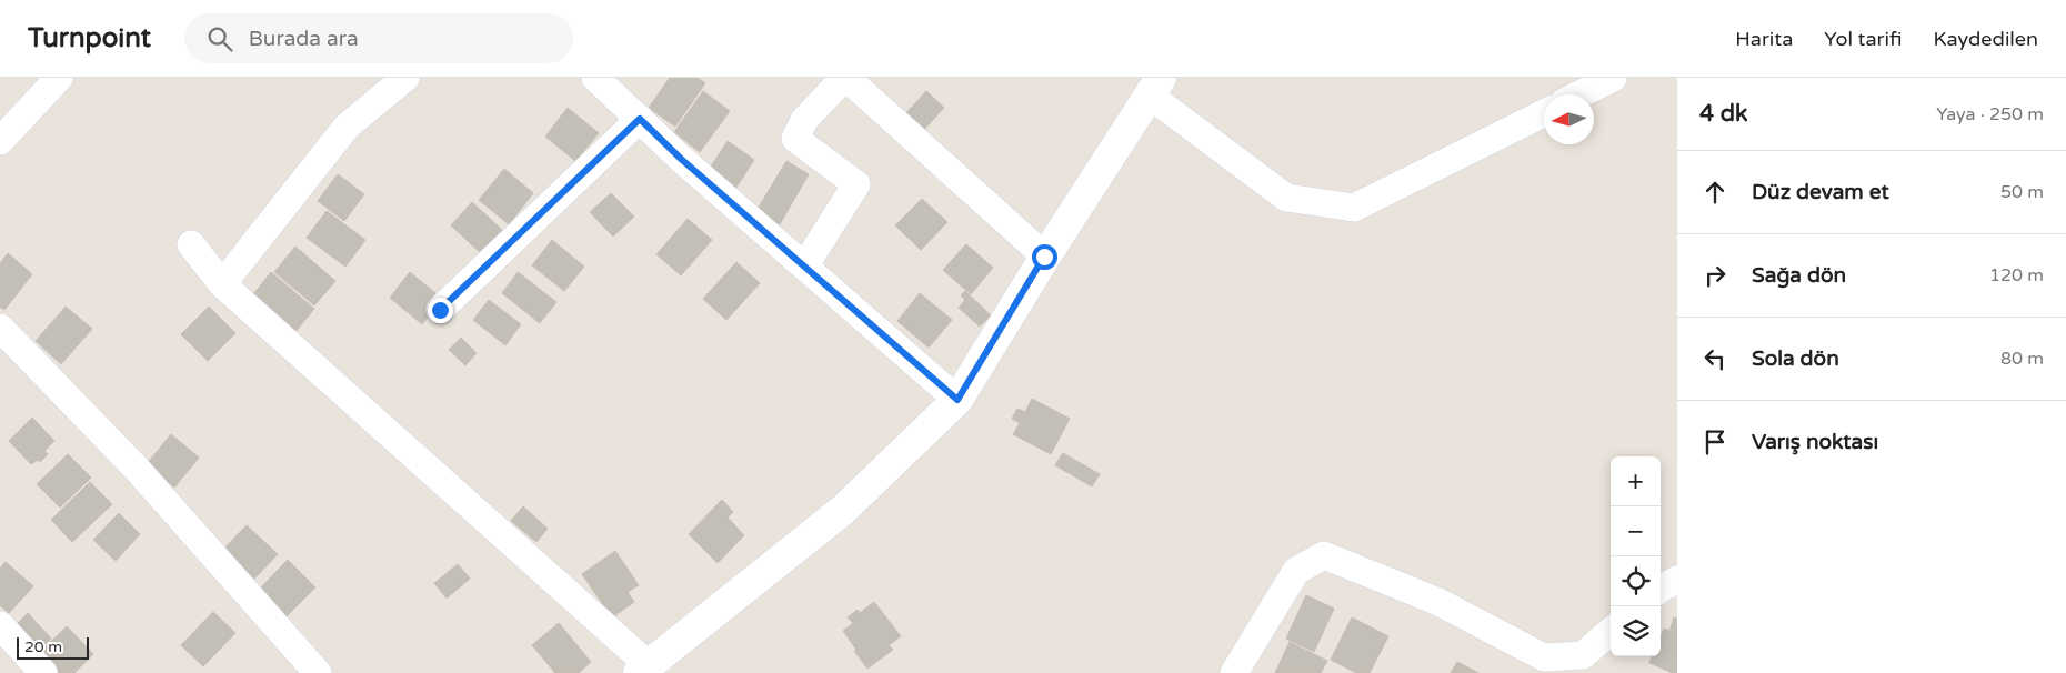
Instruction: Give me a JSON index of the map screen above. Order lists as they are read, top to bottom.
{
  "scale_bar": "20 m",
  "north": "left",
  "page": {
    "header": "Turnpoint",
    "search": "Burada ara",
    "nav": ["Harita", "Yol tarifi", "Kaydedilen"],
    "heading": ["4 dk", "Yaya · 250 m"],
    "list": [
      ["Düz devam et", "50 m"],
      ["Sağa dön", "120 m"],
      ["Sola dön", "80 m"],
      "Varış noktası"
    ],
    "map_buttons": ["+", "−"],
    "scale": "20 m"
  }
}
